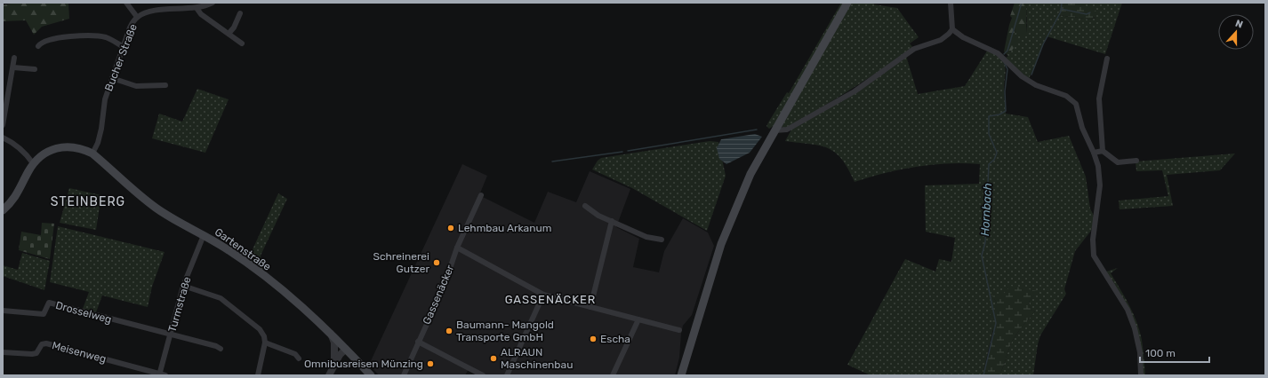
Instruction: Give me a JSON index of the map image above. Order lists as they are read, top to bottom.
{
  "streets": {
    "main road": ["Gartenstraße"],
    "street": [
      "Bucher Straße",
      "Gassenäcker",
      "Turmstraße",
      "Drosselweg",
      "Meisenweg"
    ]
  },
  "crossings": [
    ["Bucher Straße", "Gartenstraße"],
    ["Gartenstraße", "Turmstraße"],
    ["Turmstraße", "Drosselweg"],
    ["Turmstraße", "Meisenweg"]
  ],
  "districts": ["STEINBERG", "GASSENÄCKER"],
  "water": ["Hornbach"],
  "places": [
    "Lehmbau Arkanum",
    "Schreinerei Gutzer",
    "Baumann- Mangold Transporte GmbH",
    "Escha",
    "ALRAUN Maschinenbau",
    "Omnibusreisen Münzing"
  ],
  "scale_bar": "100 m",
  "north": "top"
}
